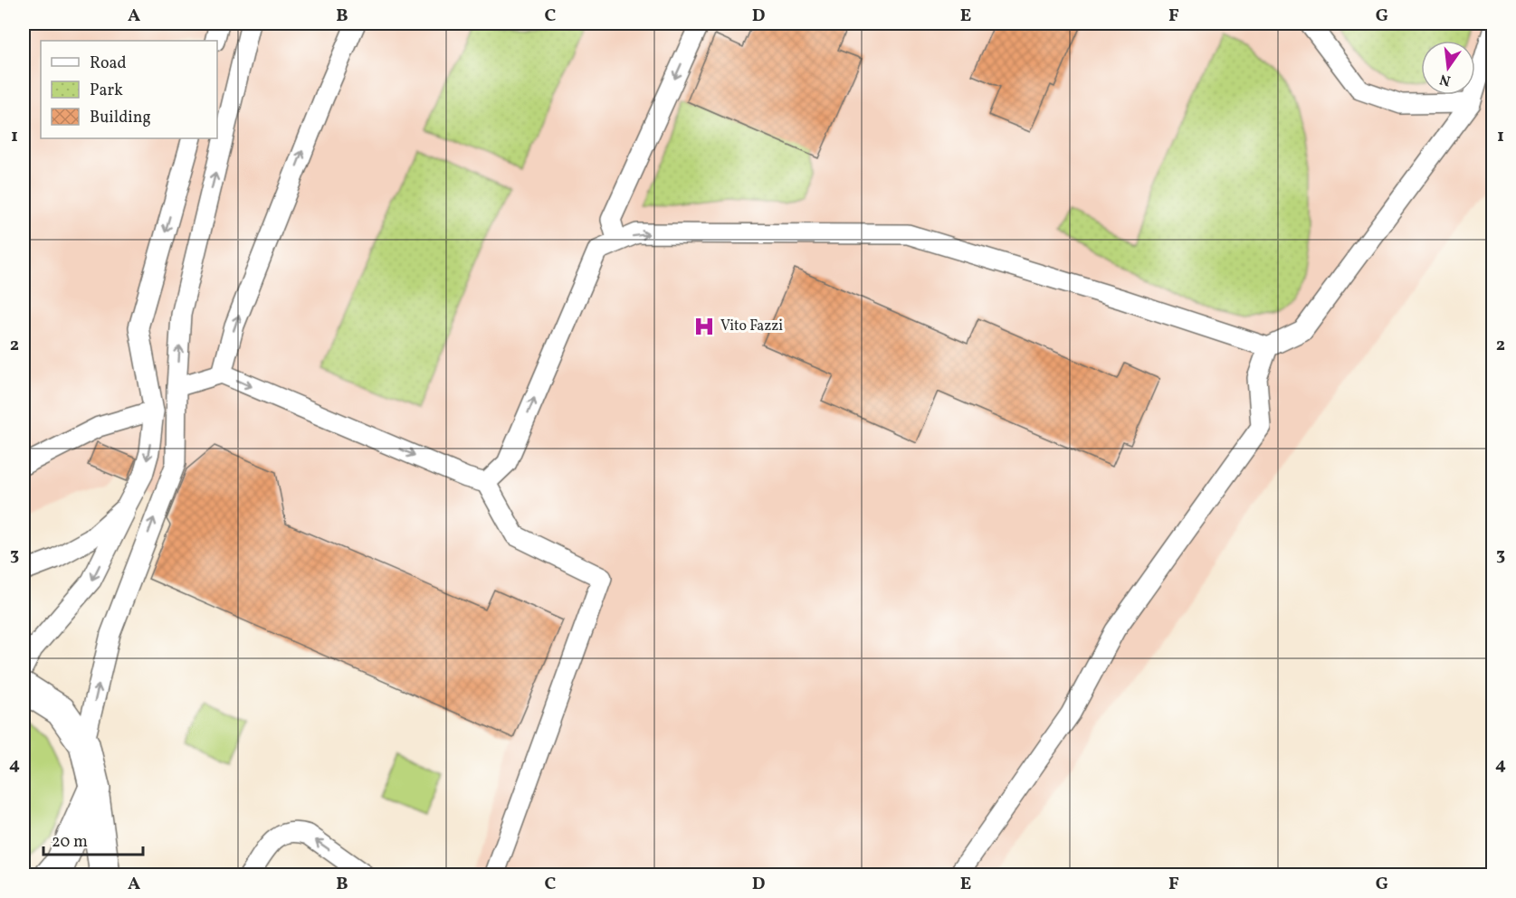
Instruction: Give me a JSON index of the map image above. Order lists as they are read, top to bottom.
{
  "places": {
    "hospital": ["Vito Fazzi"]
  },
  "legend": ["Road", "Park", "Building"],
  "scale_bar": "20 m",
  "north": "bottom",
  "grid": {
    "columns": [
      "A",
      "B",
      "C",
      "D",
      "E",
      "F",
      "G"
    ],
    "rows": [
      "1",
      "2",
      "3",
      "4"
    ]
  }
}
